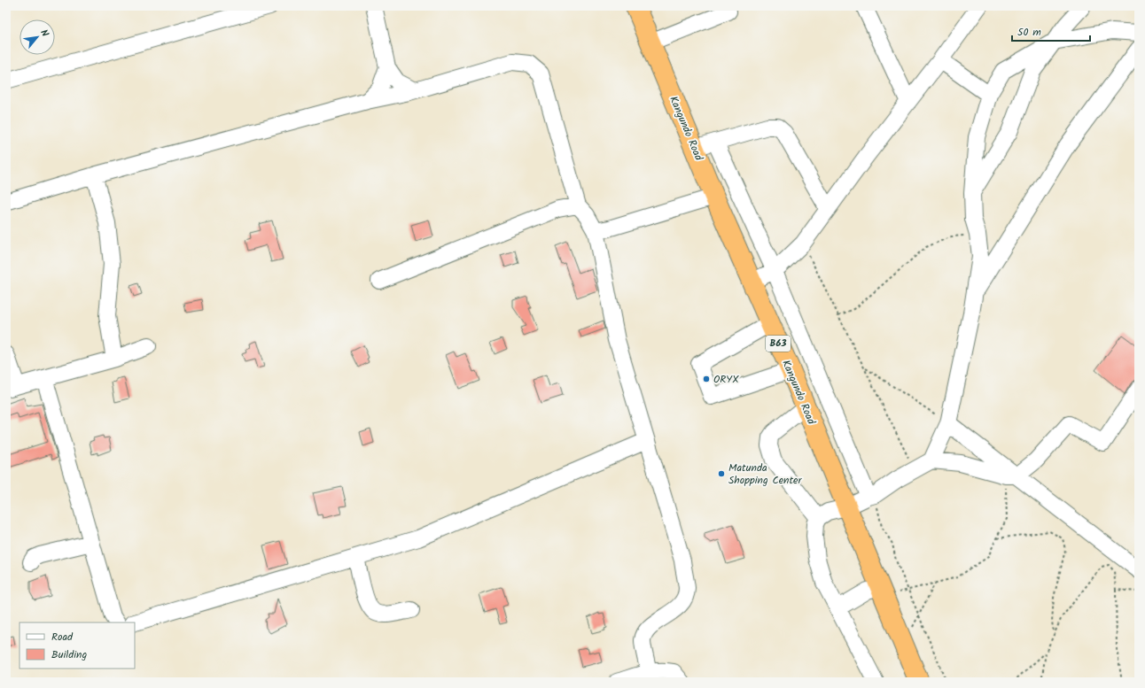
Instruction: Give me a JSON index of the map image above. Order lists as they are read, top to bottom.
{
  "streets": {
    "highway": ["Kangundo Road", "B63"]
  },
  "places": ["ORYX", "Matunda Shopping Center"],
  "legend": ["Road", "Building"],
  "scale_bar": "50 m",
  "north": "top right"
}
